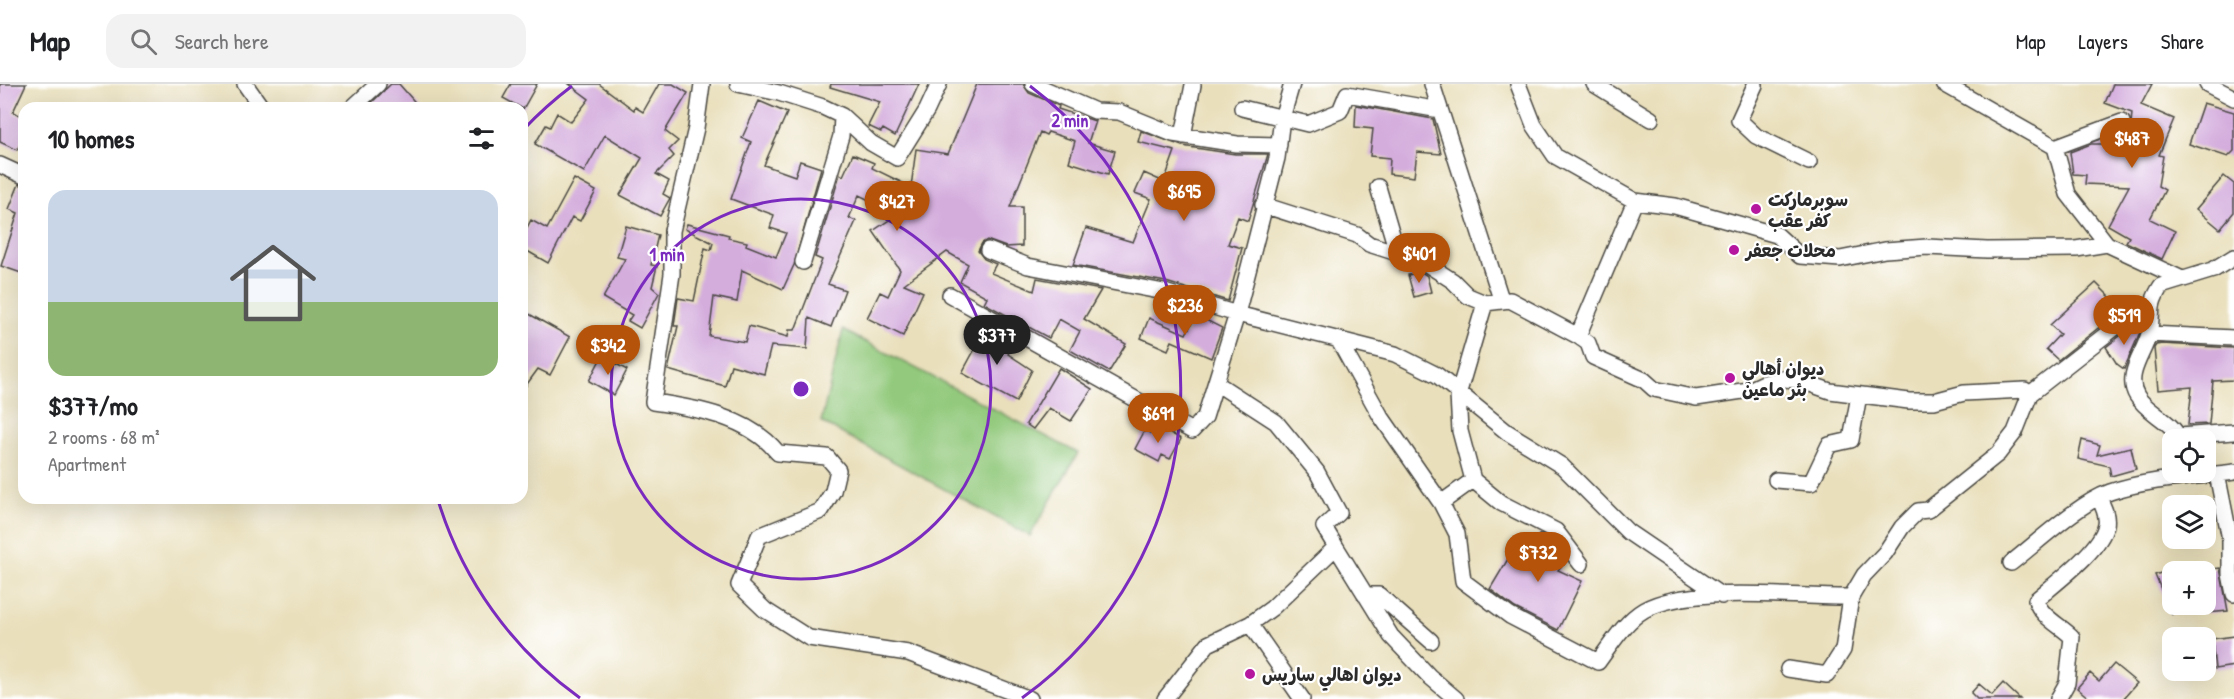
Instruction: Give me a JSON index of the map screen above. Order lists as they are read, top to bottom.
{
  "places": [
    "سوبرماركت كفر عقب",
    "محلات جعفر",
    "ديوان أهالي بئر ماعين",
    "ديوان اهالي ساريس"
  ],
  "page": {
    "header": "Map",
    "search": "Search here",
    "nav": ["Map", "Layers", "Share"],
    "heading": "10 homes",
    "price": [
      "$487",
      "$695",
      "$427",
      "$401",
      "$236",
      "$519",
      "$377",
      "$342",
      "$691",
      "$732"
    ],
    "list": [
      {
        "name": "$377/mo",
        "note": "2 rooms · 68 m² · Apartment"
      }
    ],
    "map_buttons": ["+", "−"]
  },
  "rings": ["2 min", "1 min"]
}
